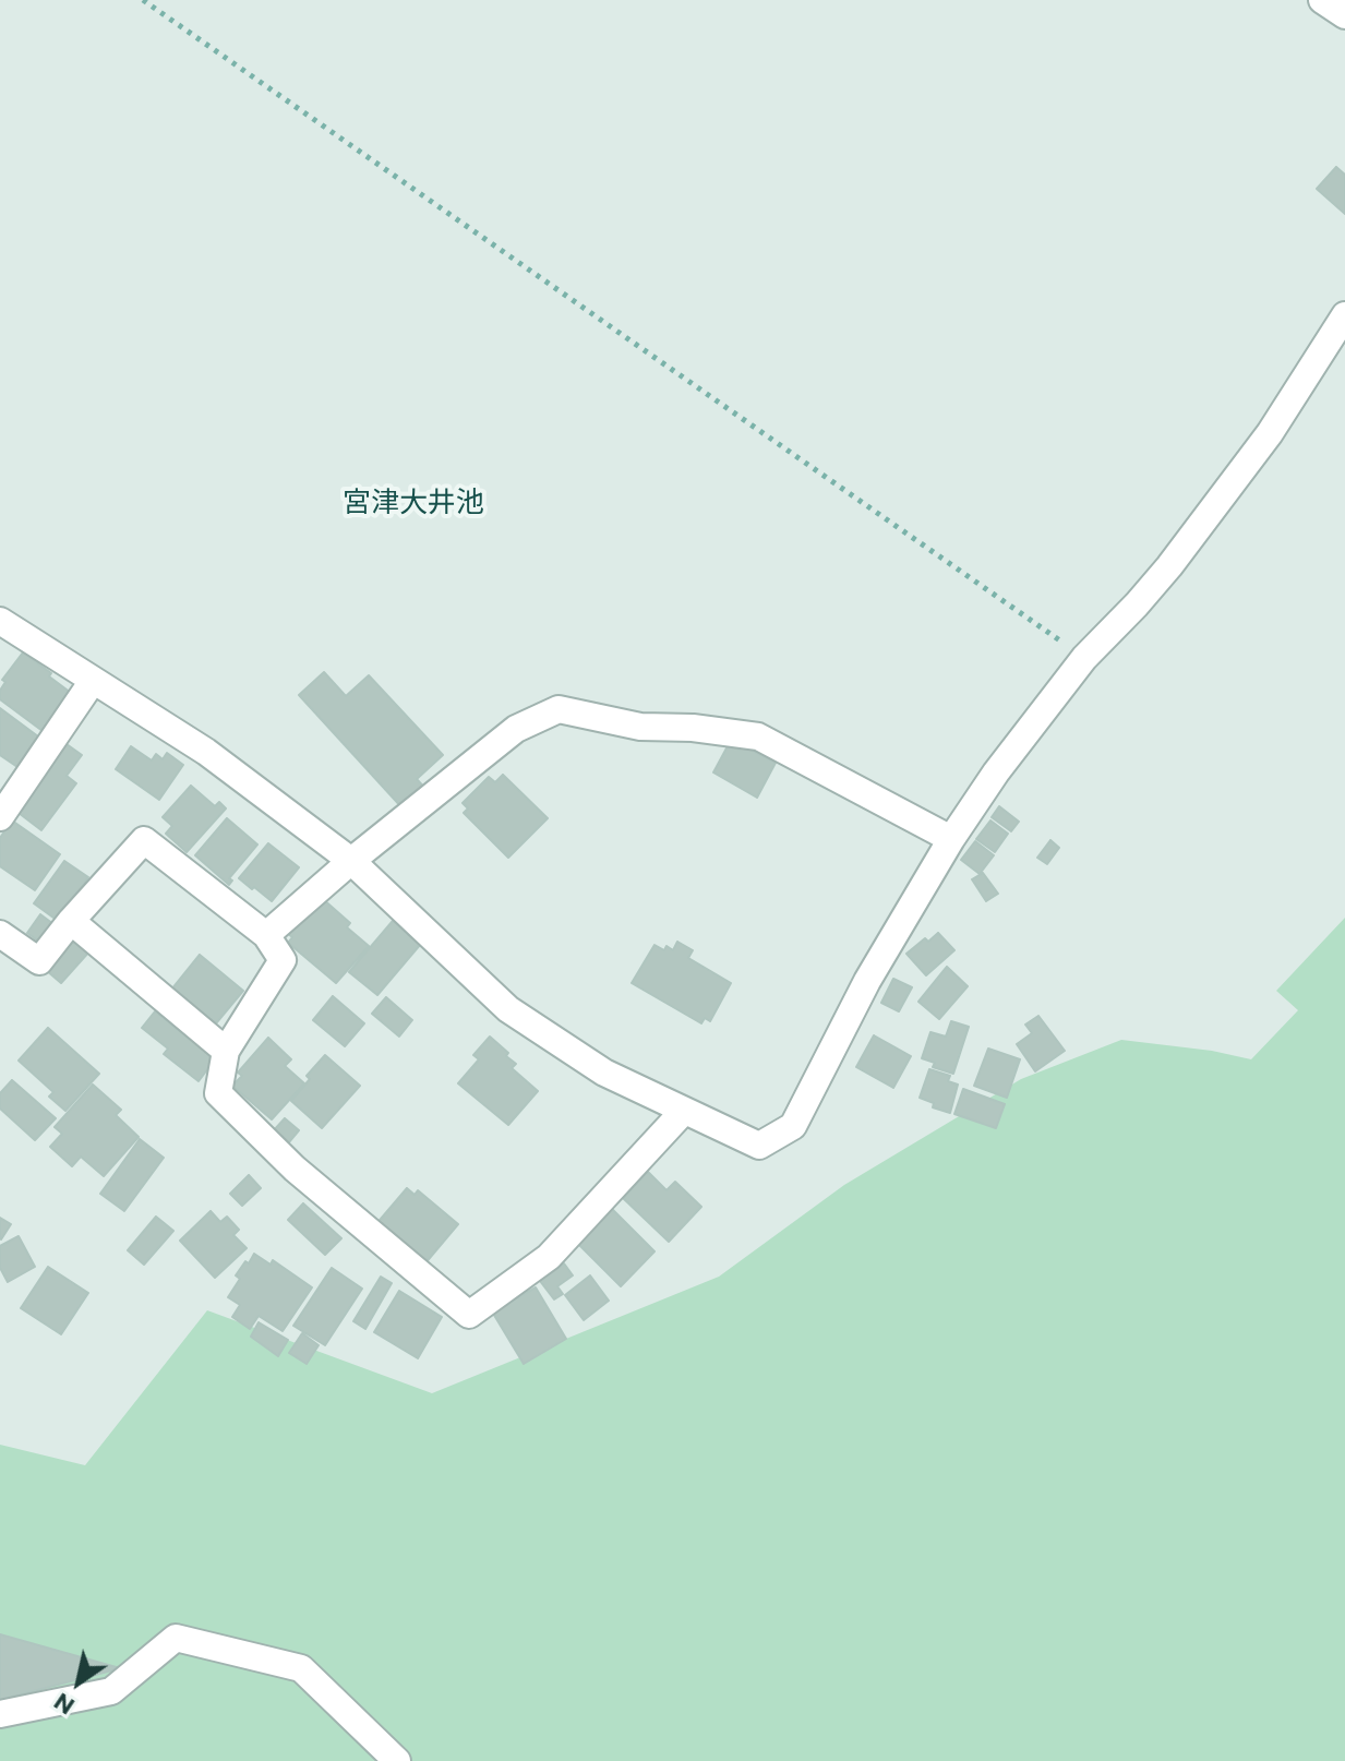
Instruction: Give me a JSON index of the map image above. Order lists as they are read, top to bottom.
{
  "districts": ["宮津大井池"],
  "north": "bottom left"
}
